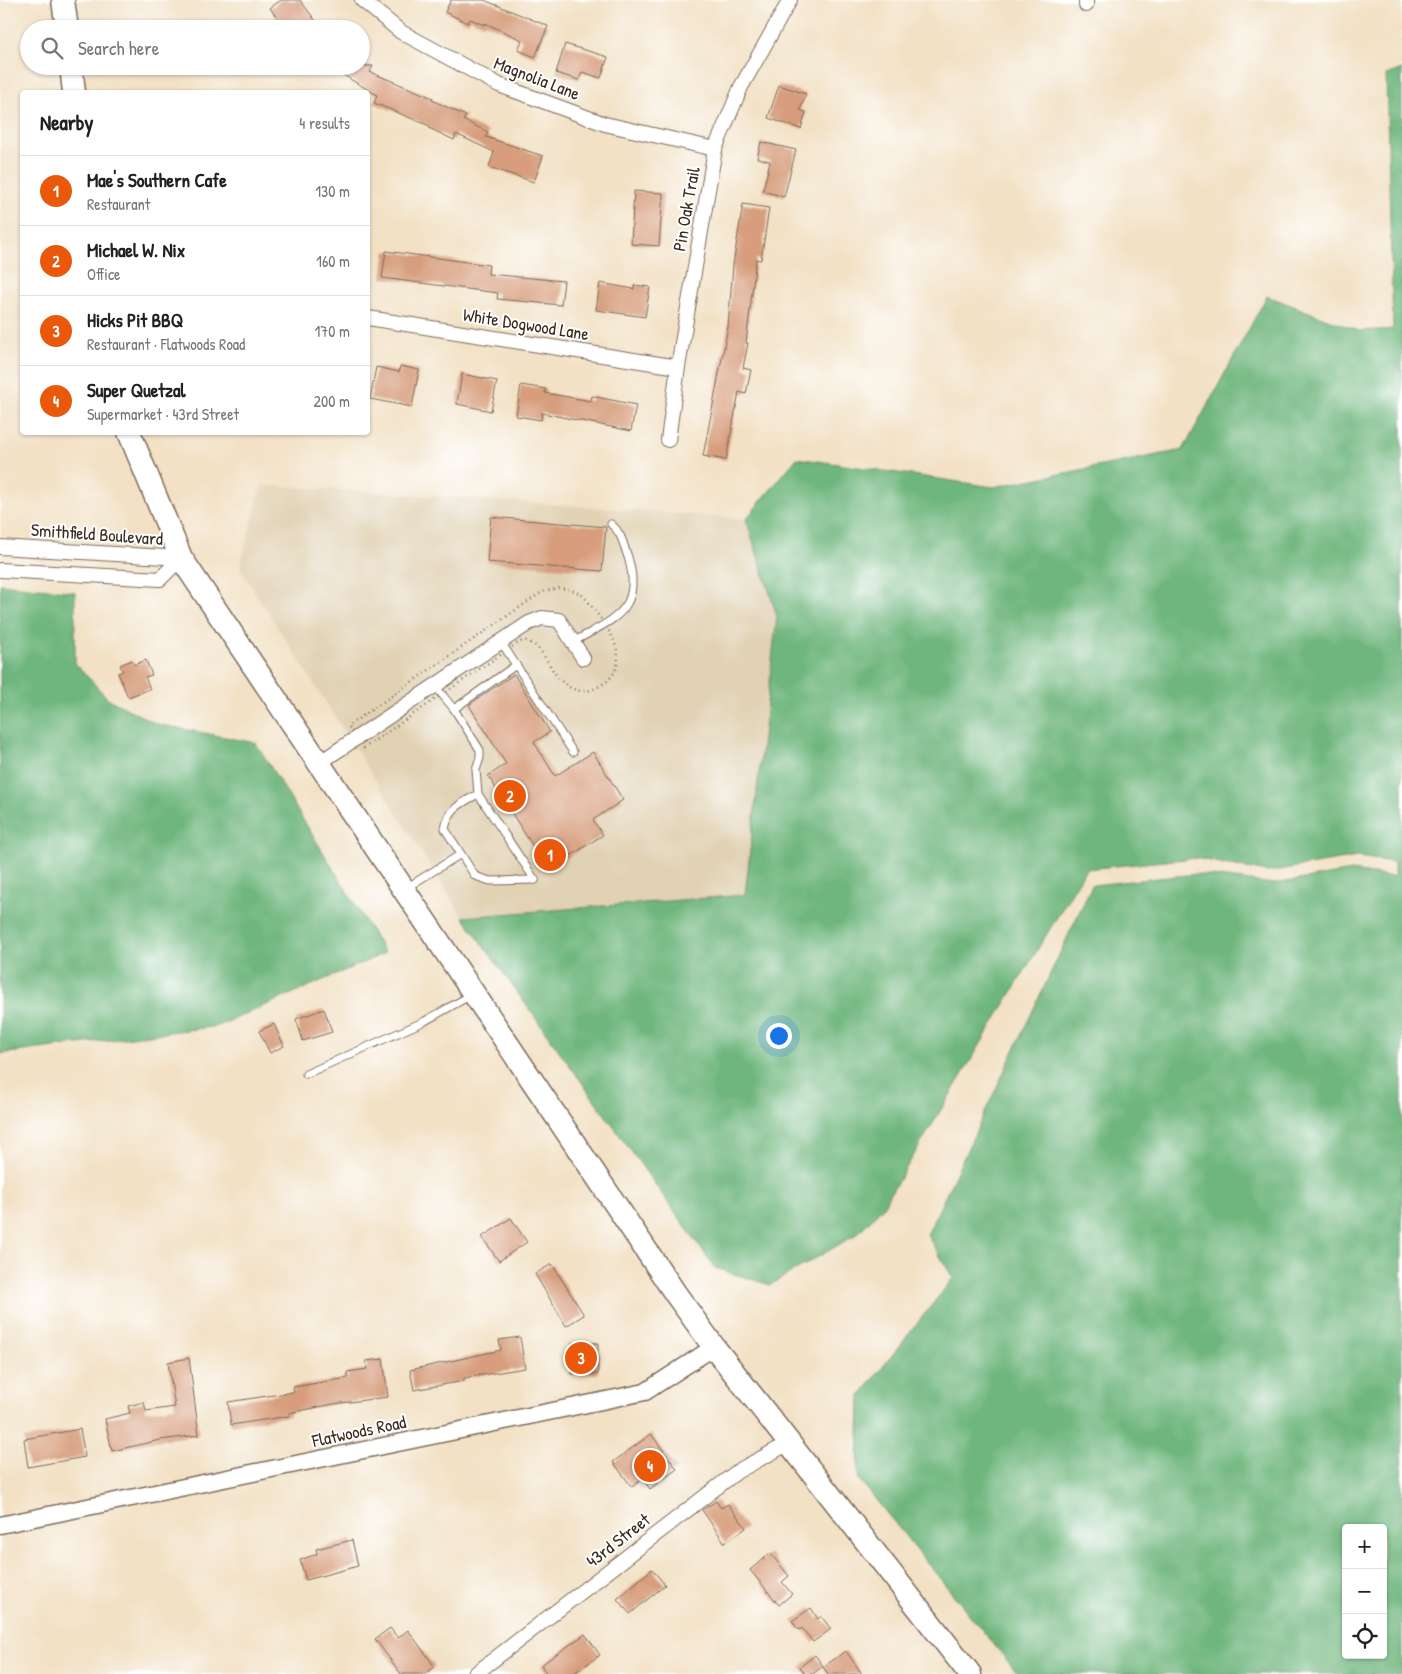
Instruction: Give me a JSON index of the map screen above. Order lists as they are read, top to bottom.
{
  "streets": {
    "street": [
      "Magnolia Lane",
      "Pin Oak Trail",
      "White Dogwood Lane",
      "Smithfield Boulevard",
      "Flatwoods Road",
      "43rd Street"
    ]
  },
  "crossings": [
    ["Magnolia Lane", "Pin Oak Trail"],
    ["Pin Oak Trail", "White Dogwood Lane"]
  ],
  "page": {
    "search": "Search here",
    "heading": ["Nearby", "4 results"],
    "list": [
      {
        "mark": "1",
        "name": "Mae's Southern Cafe",
        "note": "Restaurant",
        "value": "130 m"
      },
      {
        "mark": "2",
        "name": "Michael W. Nix",
        "note": "Office",
        "value": "160 m"
      },
      {
        "mark": "3",
        "name": "Hicks Pit BBQ",
        "note": "Restaurant · Flatwoods Road",
        "value": "170 m"
      },
      {
        "mark": "4",
        "name": "Super Quetzal",
        "note": "Supermarket · 43rd Street",
        "value": "200 m"
      }
    ],
    "pins": [
      "2",
      "1",
      "3",
      "4"
    ],
    "map_buttons": ["+", "−"]
  }
}
